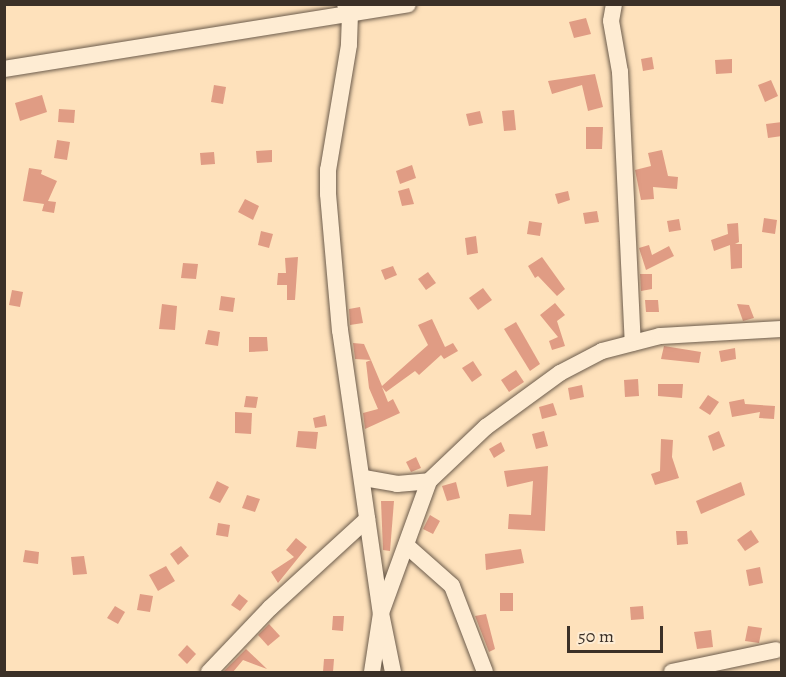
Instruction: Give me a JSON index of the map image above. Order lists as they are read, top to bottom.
{
  "scale_bar": "50 m"
}
